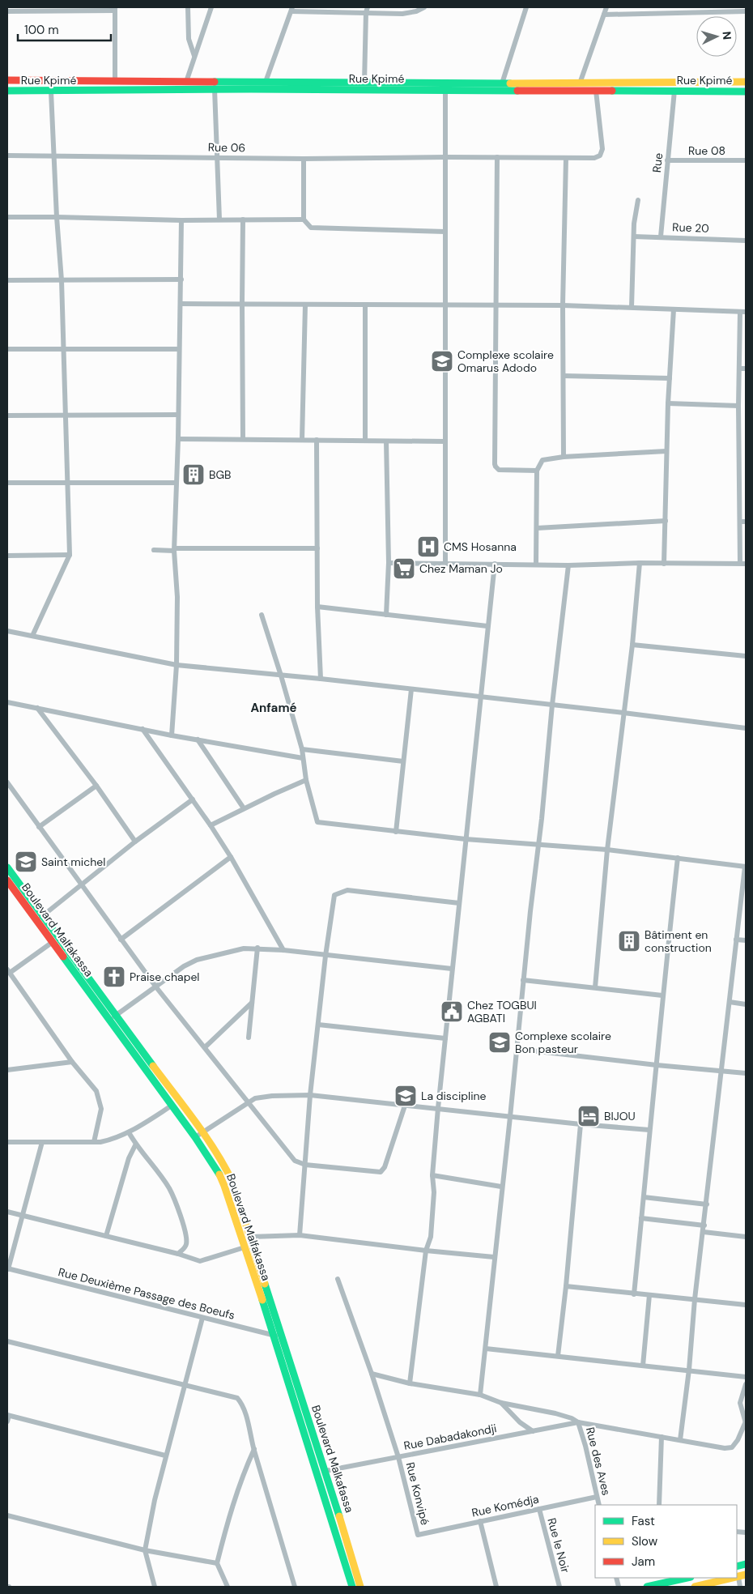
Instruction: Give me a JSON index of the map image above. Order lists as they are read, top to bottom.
{
  "streets": {
    "main road": ["Rue Kpimé", "Boulevard Malfakassa", "Boulevard Malkafassa"],
    "street": [
      "Rue 06",
      "Rue 08",
      "Rue",
      "Rue 20",
      "Rue Deuxième Passage des Boeufs",
      "Rue Dabadakondji",
      "Rue des Aves",
      "Rue Konvipé",
      "Rue Komédja",
      "Rue le Noir"
    ]
  },
  "crossings": [
    ["Rue Kpimé", "Rue 06"],
    ["Rue Kpimé", "Rue"],
    ["Rue 08", "Rue"],
    ["Rue", "Rue 20"],
    ["Boulevard Malfakassa", "Rue Deuxième Passage des Boeufs"],
    ["Boulevard Malfakassa", "Boulevard Malkafassa"],
    ["Rue Deuxième Passage des Boeufs", "Boulevard Malkafassa"],
    ["Rue Dabadakondji", "Boulevard Malkafassa"],
    ["Rue Dabadakondji", "Rue des Aves"],
    ["Rue Dabadakondji", "Rue Konvipé"],
    ["Rue des Aves", "Rue Komédja"],
    ["Rue Konvipé", "Rue Komédja"],
    ["Rue Komédja", "Rue le Noir"]
  ],
  "districts": ["Anfamé"],
  "places": {
    "school or university": [
      "Complexe scolaire Omarus Adodo",
      "Saint michel",
      "Complexe scolaire Bon pasteur",
      "La discipline"
    ],
    "building": ["BGB", "Bâtiment en construction"],
    "hospital": ["CMS Hosanna"],
    "supermarket": ["Chez Maman Jo"],
    "church": ["Praise chapel"],
    "public building": ["Chez TOGBUI AGBATI"],
    "hotel": ["BIJOU"]
  },
  "legend": ["Fast", "Slow", "Jam"],
  "scale_bar": "100 m",
  "north": "right"
}
